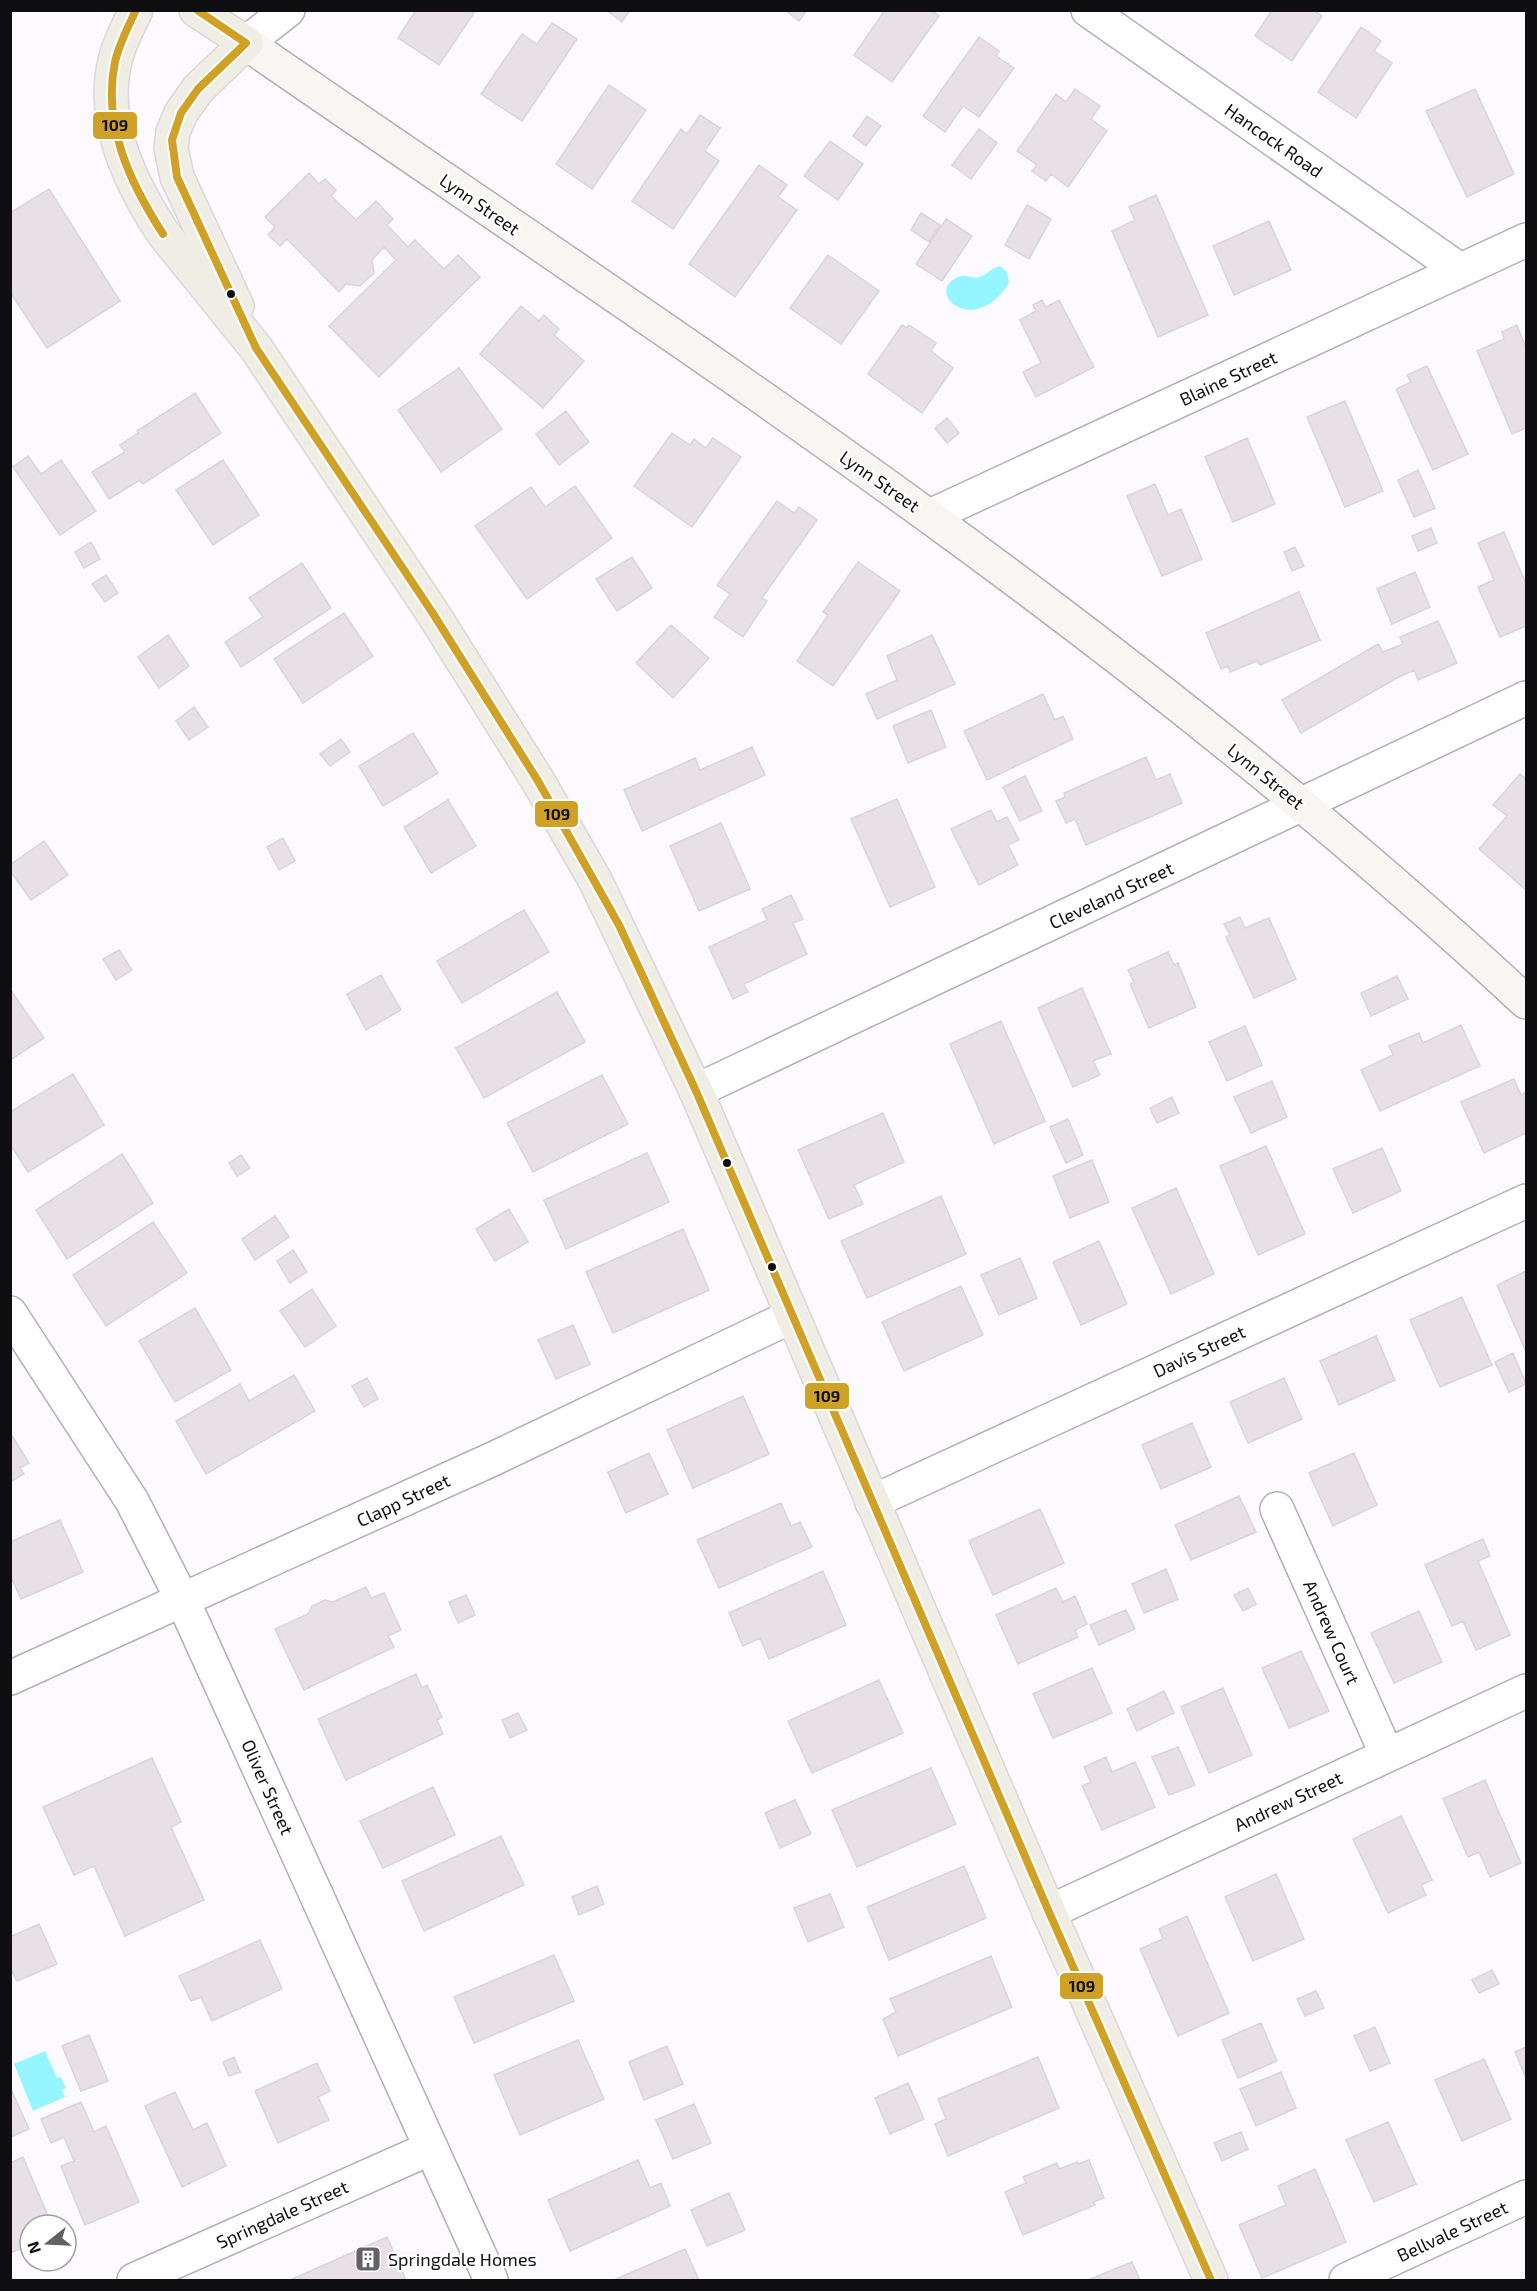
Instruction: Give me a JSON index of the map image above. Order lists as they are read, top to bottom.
{
  "streets": {
    "main road": ["Lynn Street"],
    "street": [
      "Hancock Road",
      "Blaine Street",
      "Cleveland Street",
      "Davis Street",
      "Clapp Street",
      "Andrew Court",
      "Oliver Street",
      "Andrew Street",
      "Springdale Street",
      "Bellvale Street"
    ]
  },
  "crossings": [
    ["Hancock Road", "Blaine Street"],
    ["Lynn Street", "Blaine Street"],
    ["Lynn Street", "Cleveland Street"],
    ["Clapp Street", "Oliver Street"],
    ["Andrew Court", "Andrew Street"],
    ["Oliver Street", "Springdale Street"]
  ],
  "places": {
    "building": ["Springdale Homes"]
  },
  "lines": ["transit line 109"],
  "north": "left"
}
